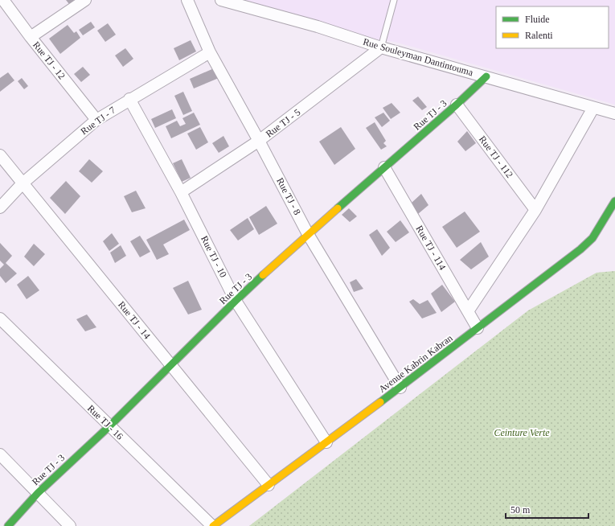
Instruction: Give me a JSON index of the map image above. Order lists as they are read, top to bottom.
{
  "streets": {
    "street": [
      "Rue Souleyman Dantintouma",
      "Rue TJ - 12",
      "Rue TJ - 3",
      "Rue TJ - 7",
      "Rue TJ - 5",
      "Rue TJ - 112",
      "Rue TJ - 8",
      "Rue TJ - 114",
      "Rue TJ - 10",
      "Rue TJ - 14",
      "Avenue Kabrin Kabran",
      "Rue TJ - 16"
    ]
  },
  "crossings": [
    ["Rue Souleyman Dantintouma", "Rue TJ - 3"],
    ["Rue Souleyman Dantintouma", "Rue TJ - 5"],
    ["Rue TJ - 12", "Rue TJ - 7"],
    ["Rue TJ - 3", "Rue TJ - 112"],
    ["Rue TJ - 3", "Rue TJ - 8"],
    ["Rue TJ - 3", "Rue TJ - 114"],
    ["Rue TJ - 3", "Rue TJ - 10"],
    ["Rue TJ - 3", "Rue TJ - 14"],
    ["Rue TJ - 3", "Rue TJ - 16"],
    ["Rue TJ - 7", "Rue TJ - 8"],
    ["Rue TJ - 7", "Rue TJ - 10"],
    ["Rue TJ - 7", "Rue TJ - 14"],
    ["Rue TJ - 5", "Rue TJ - 8"],
    ["Rue TJ - 5", "Rue TJ - 10"],
    ["Rue TJ - 8", "Avenue Kabrin Kabran"],
    ["Rue TJ - 114", "Avenue Kabrin Kabran"],
    ["Rue TJ - 10", "Avenue Kabrin Kabran"],
    ["Rue TJ - 14", "Avenue Kabrin Kabran"],
    ["Avenue Kabrin Kabran", "Rue TJ - 16"]
  ],
  "parks": ["Ceinture Verte"],
  "legend": ["Fluide", "Ralenti"],
  "scale_bar": "50 m"
}
